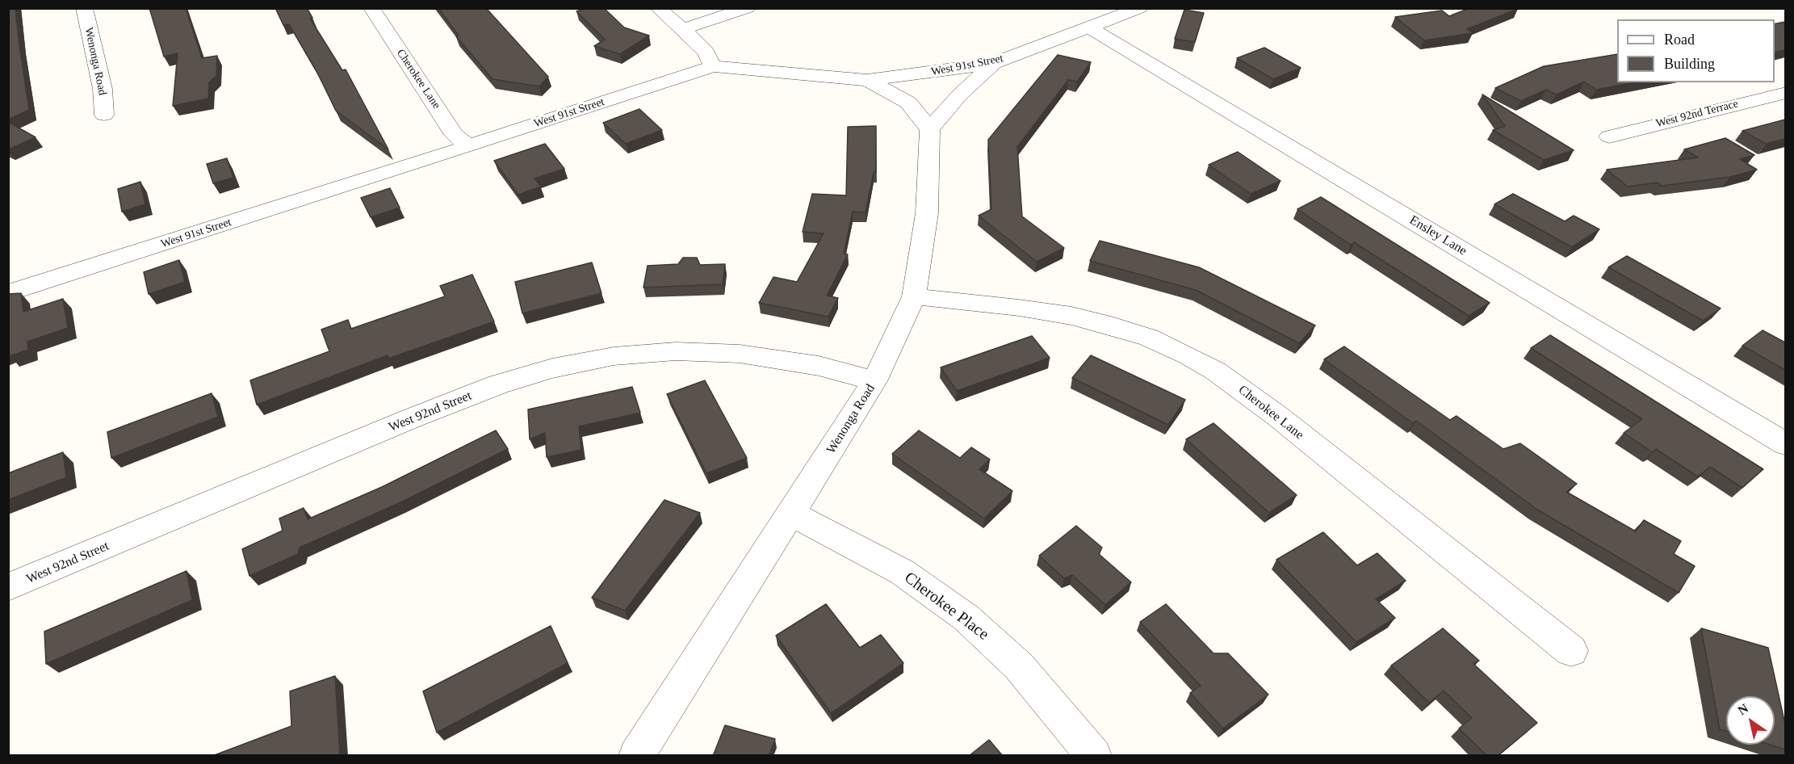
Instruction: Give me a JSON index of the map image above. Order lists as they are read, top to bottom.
{
  "streets": {
    "street": [
      "Wenonga Road",
      "West 91st Street",
      "Cherokee Lane",
      "West 92nd Terrace",
      "Ensley Lane",
      "West 92nd Street",
      "Cherokee Place"
    ]
  },
  "crossings": [
    ["Wenonga Road", "Cherokee Lane"],
    ["Wenonga Road", "West 92nd Street"],
    ["Wenonga Road", "Cherokee Place"],
    ["West 91st Street", "Cherokee Lane"],
    ["West 91st Street", "Ensley Lane"]
  ],
  "legend": ["Road", "Building"],
  "north": "top left"
}
